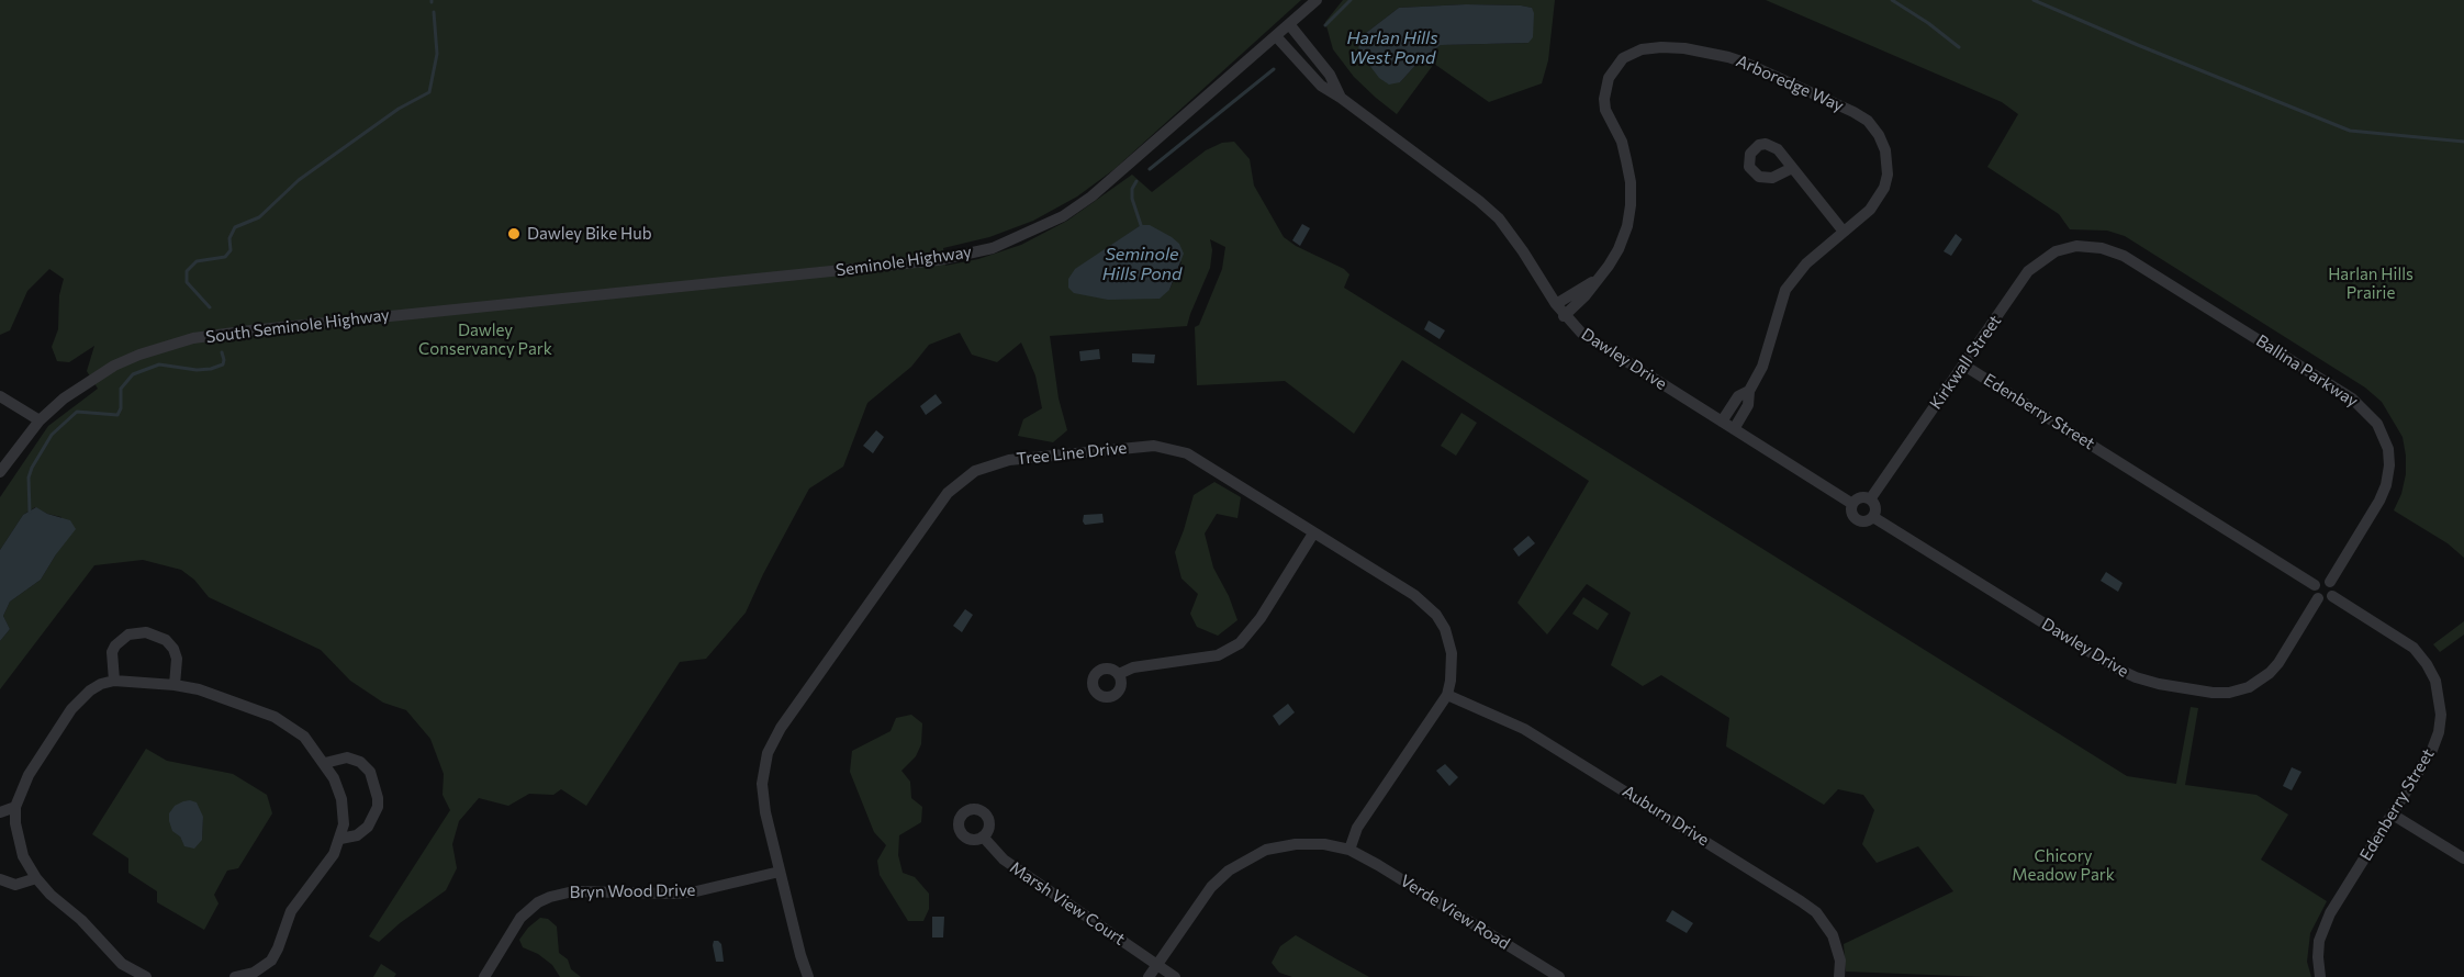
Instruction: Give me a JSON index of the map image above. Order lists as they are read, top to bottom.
{
  "streets": {
    "street": [
      "Arboredge Way",
      "Seminole Highway",
      "South Seminole Highway",
      "Dawley Drive",
      "Kirkwall Street",
      "Ballina Parkway",
      "Edenberry Street",
      "Tree Line Drive",
      "Auburn Drive",
      "Bryn Wood Drive",
      "Marsh View Court",
      "Verde View Road"
    ]
  },
  "crossings": [
    ["Arboredge Way", "Dawley Drive"],
    ["Seminole Highway", "South Seminole Highway"],
    ["Seminole Highway", "Dawley Drive"],
    ["Dawley Drive", "Kirkwall Street"],
    ["Dawley Drive", "Ballina Parkway"],
    ["Dawley Drive", "Edenberry Street"],
    ["Kirkwall Street", "Ballina Parkway"],
    ["Kirkwall Street", "Edenberry Street"],
    ["Ballina Parkway", "Edenberry Street"],
    ["Tree Line Drive", "Auburn Drive"],
    ["Tree Line Drive", "Bryn Wood Drive"],
    ["Tree Line Drive", "Verde View Road"],
    ["Marsh View Court", "Verde View Road"]
  ],
  "water": ["Harlan Hills West Pond", "Seminole Hills Pond"],
  "parks": ["Harlan Hills Prairie", "Dawley Conservancy Park", "Chicory Meadow Park"],
  "places": ["Dawley Bike Hub"]
}
